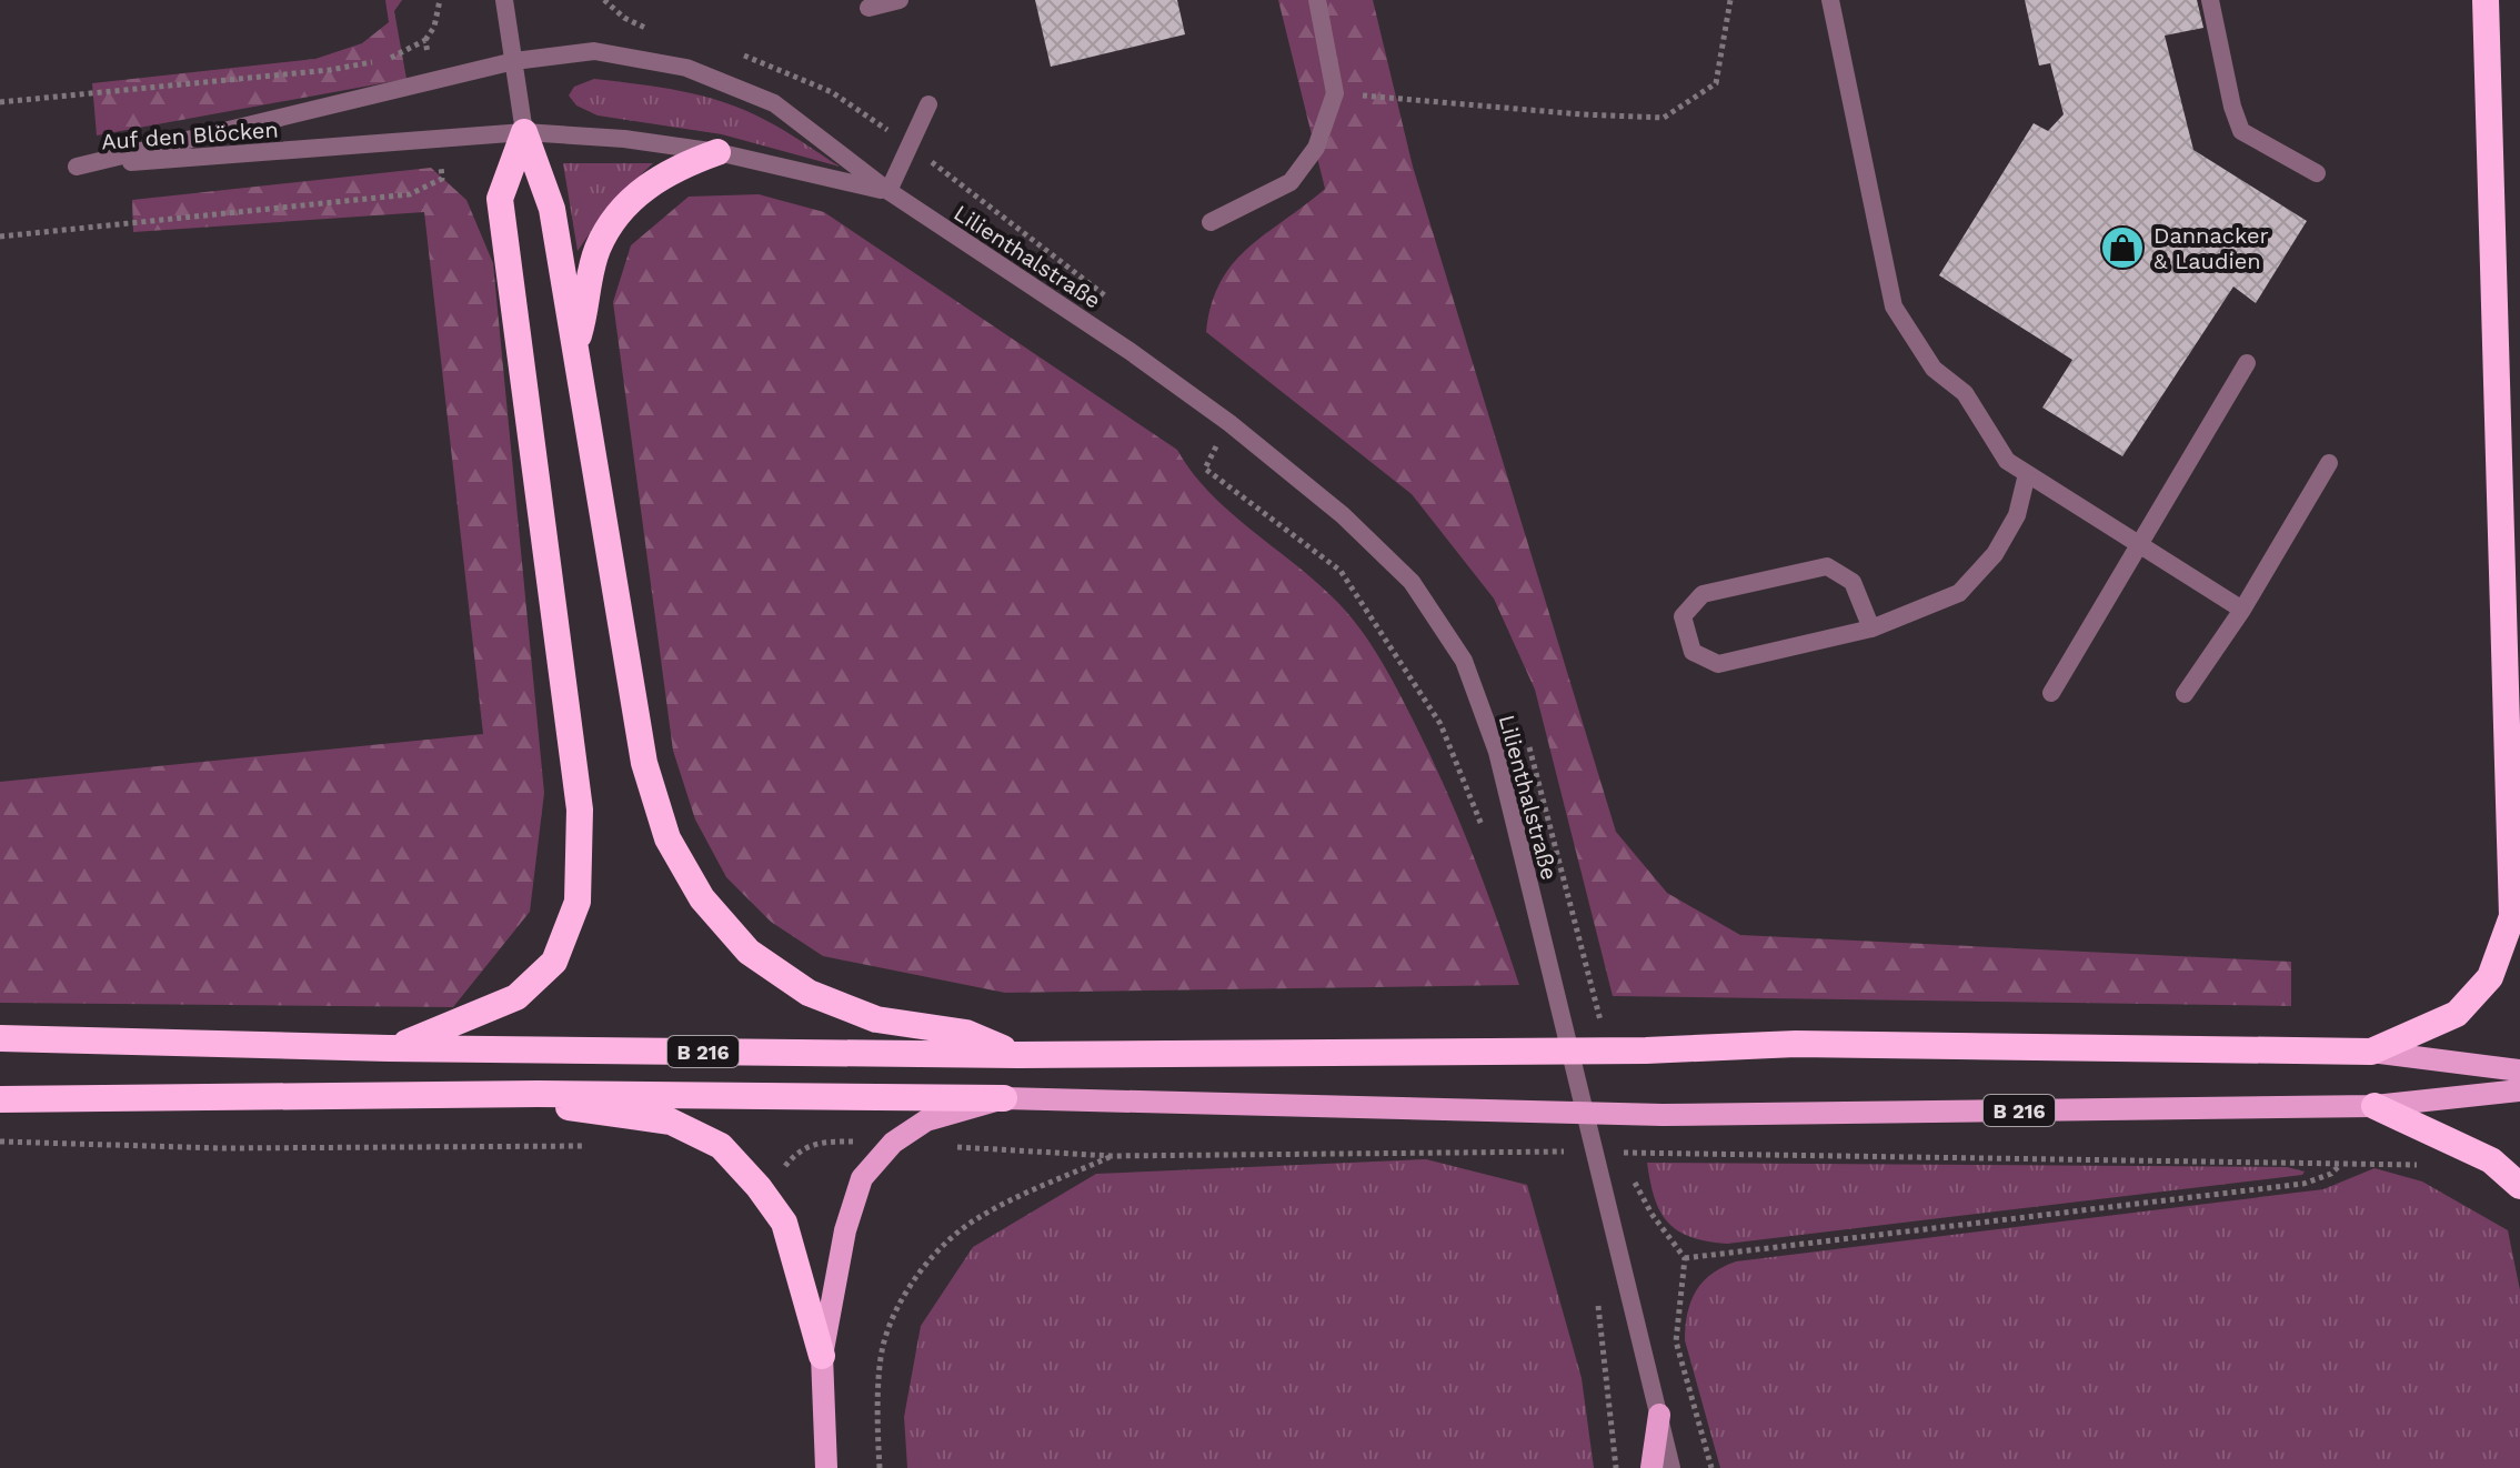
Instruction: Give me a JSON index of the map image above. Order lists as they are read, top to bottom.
{
  "streets": {
    "highway": ["B 216"],
    "street": ["Auf den Blöcken", "Lilienthalstraße"]
  },
  "crossings": [
    ["Auf den Blöcken", "Lilienthalstraße"]
  ],
  "places": {
    "shop": ["Dannacker & Laudien"]
  }
}
